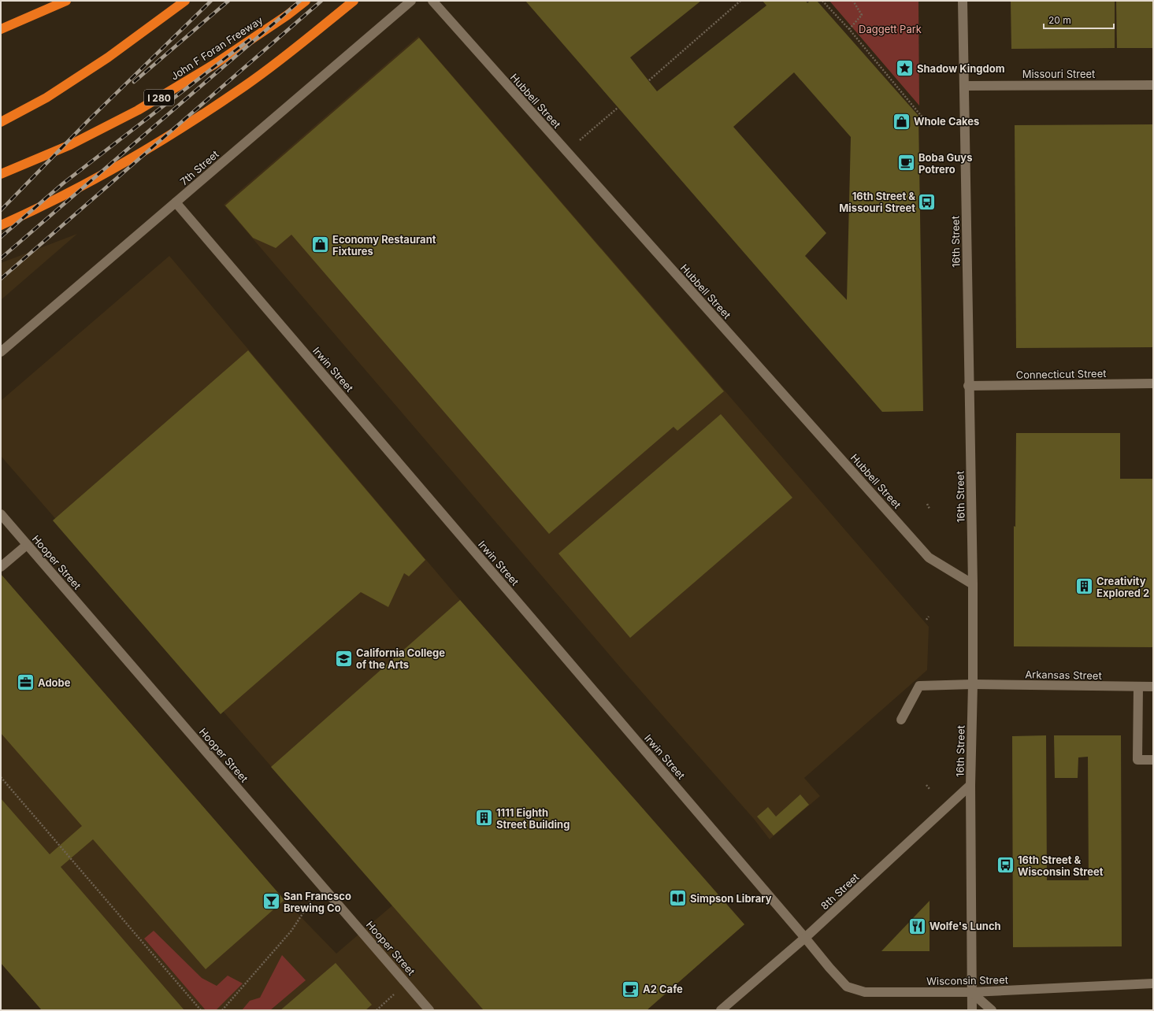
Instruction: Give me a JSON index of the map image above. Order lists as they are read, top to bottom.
{
  "streets": {
    "highway": ["John F Foran Freeway", "I 280"],
    "street": [
      "Missouri Street",
      "Hubbell Street",
      "7th Street",
      "16th Street",
      "Irwin Street",
      "Connecticut Street",
      "Hooper Street",
      "Arkansas Street",
      "8th Street",
      "Wisconsin Street"
    ]
  },
  "crossings": [
    ["Missouri Street", "16th Street"],
    ["Hubbell Street", "16th Street"],
    ["7th Street", "Irwin Street"],
    ["16th Street", "Connecticut Street"],
    ["16th Street", "Arkansas Street"],
    ["16th Street", "8th Street"],
    ["16th Street", "Wisconsin Street"],
    ["Irwin Street", "8th Street"],
    ["Irwin Street", "Wisconsin Street"],
    ["8th Street", "Wisconsin Street"]
  ],
  "parks": ["Daggett Park"],
  "places": {
    "place": ["Shadow Kingdom"],
    "shop": ["Whole Cakes", "Economy Restaurant Fixtures"],
    "cafe": ["Boba Guys Potrero", "A2 Cafe"],
    "bus stop": ["16th Street & Missouri Street", "16th Street & Wisconsin Street"],
    "building": ["Creativity Explored 2", "1111 Eighth Street Building"],
    "school or university": ["California College of the Arts"],
    "office": ["Adobe"],
    "library": ["Simpson Library"],
    "bar": ["San Francsco Brewing Co"],
    "restaurant": ["Wolfe's Lunch"]
  },
  "scale_bar": "20 m"
}
